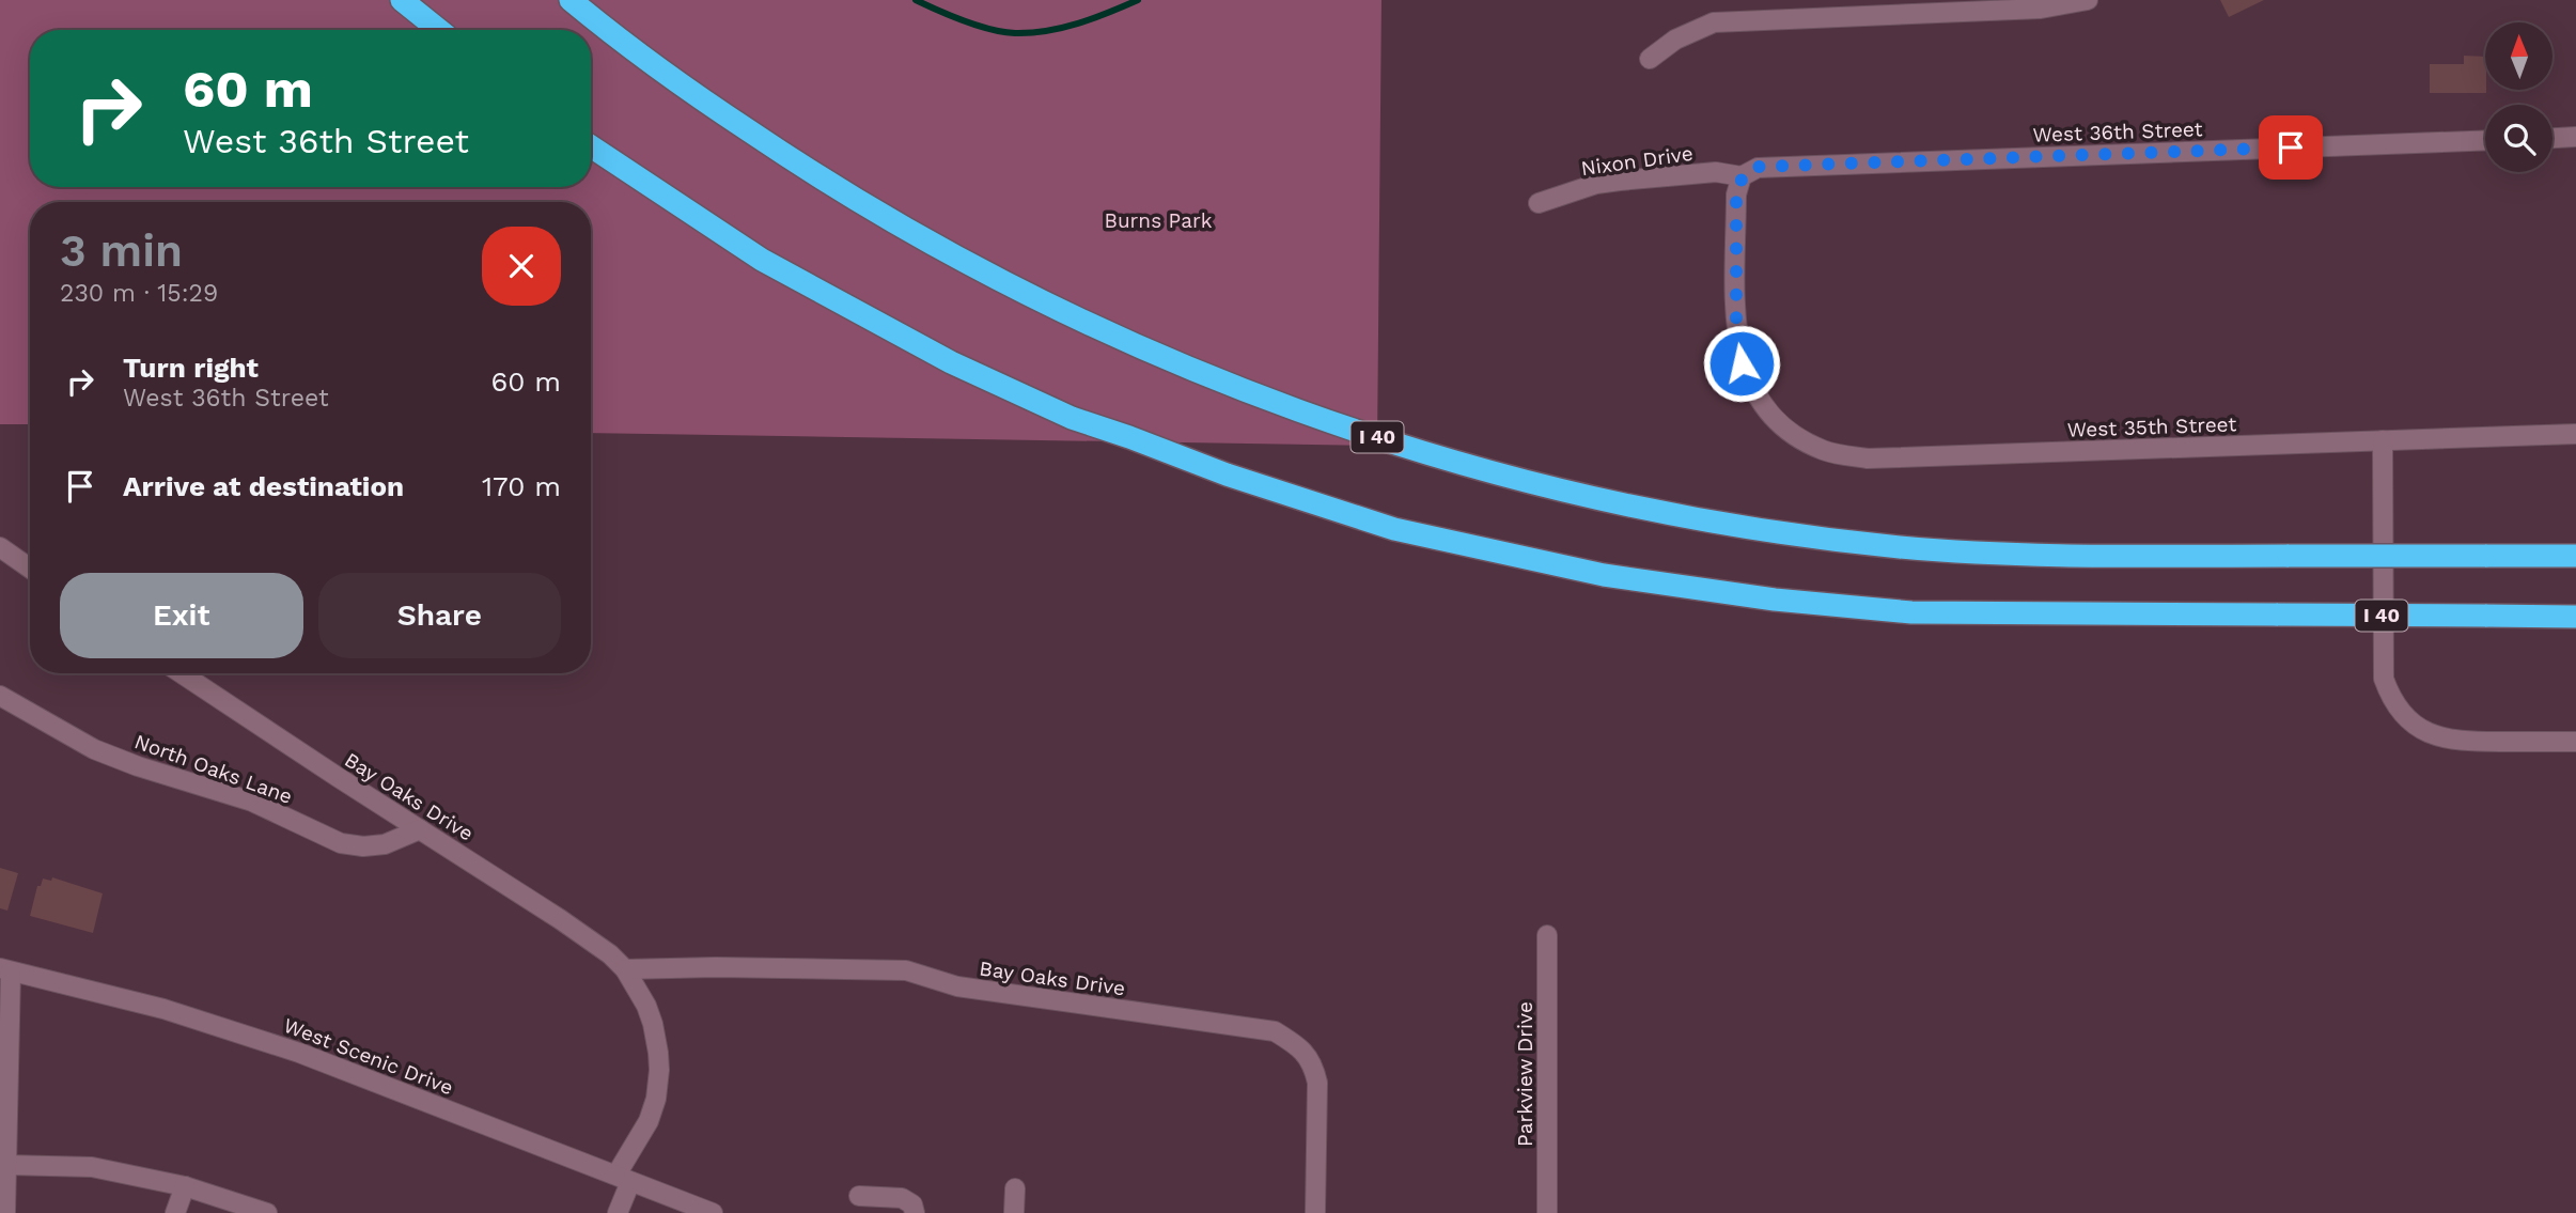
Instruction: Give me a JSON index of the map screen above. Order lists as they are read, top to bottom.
{
  "streets": {
    "highway": ["I 40"],
    "street": [
      "West 36th Street",
      "Nixon Drive",
      "West 35th Street",
      "North Oaks Lane",
      "Bay Oaks Drive",
      "West Scenic Drive",
      "Parkview Drive"
    ]
  },
  "crossings": [
    ["West 36th Street", "Nixon Drive"],
    ["West 36th Street", "West 35th Street"],
    ["Nixon Drive", "West 35th Street"],
    ["North Oaks Lane", "Bay Oaks Drive"],
    ["Bay Oaks Drive", "West Scenic Drive"]
  ],
  "parks": ["Burns Park"],
  "north": "top",
  "page": {
    "turn": ["60 m", "West 36th Street"],
    "heading": ["3 min", "230 m · 15:29"],
    "list": [
      {
        "name": "Turn right",
        "note": "West 36th Street",
        "value": "60 m"
      },
      {
        "name": "Arrive at destination",
        "value": "170 m"
      }
    ],
    "buttons": ["Exit", "Share"]
  }
}
